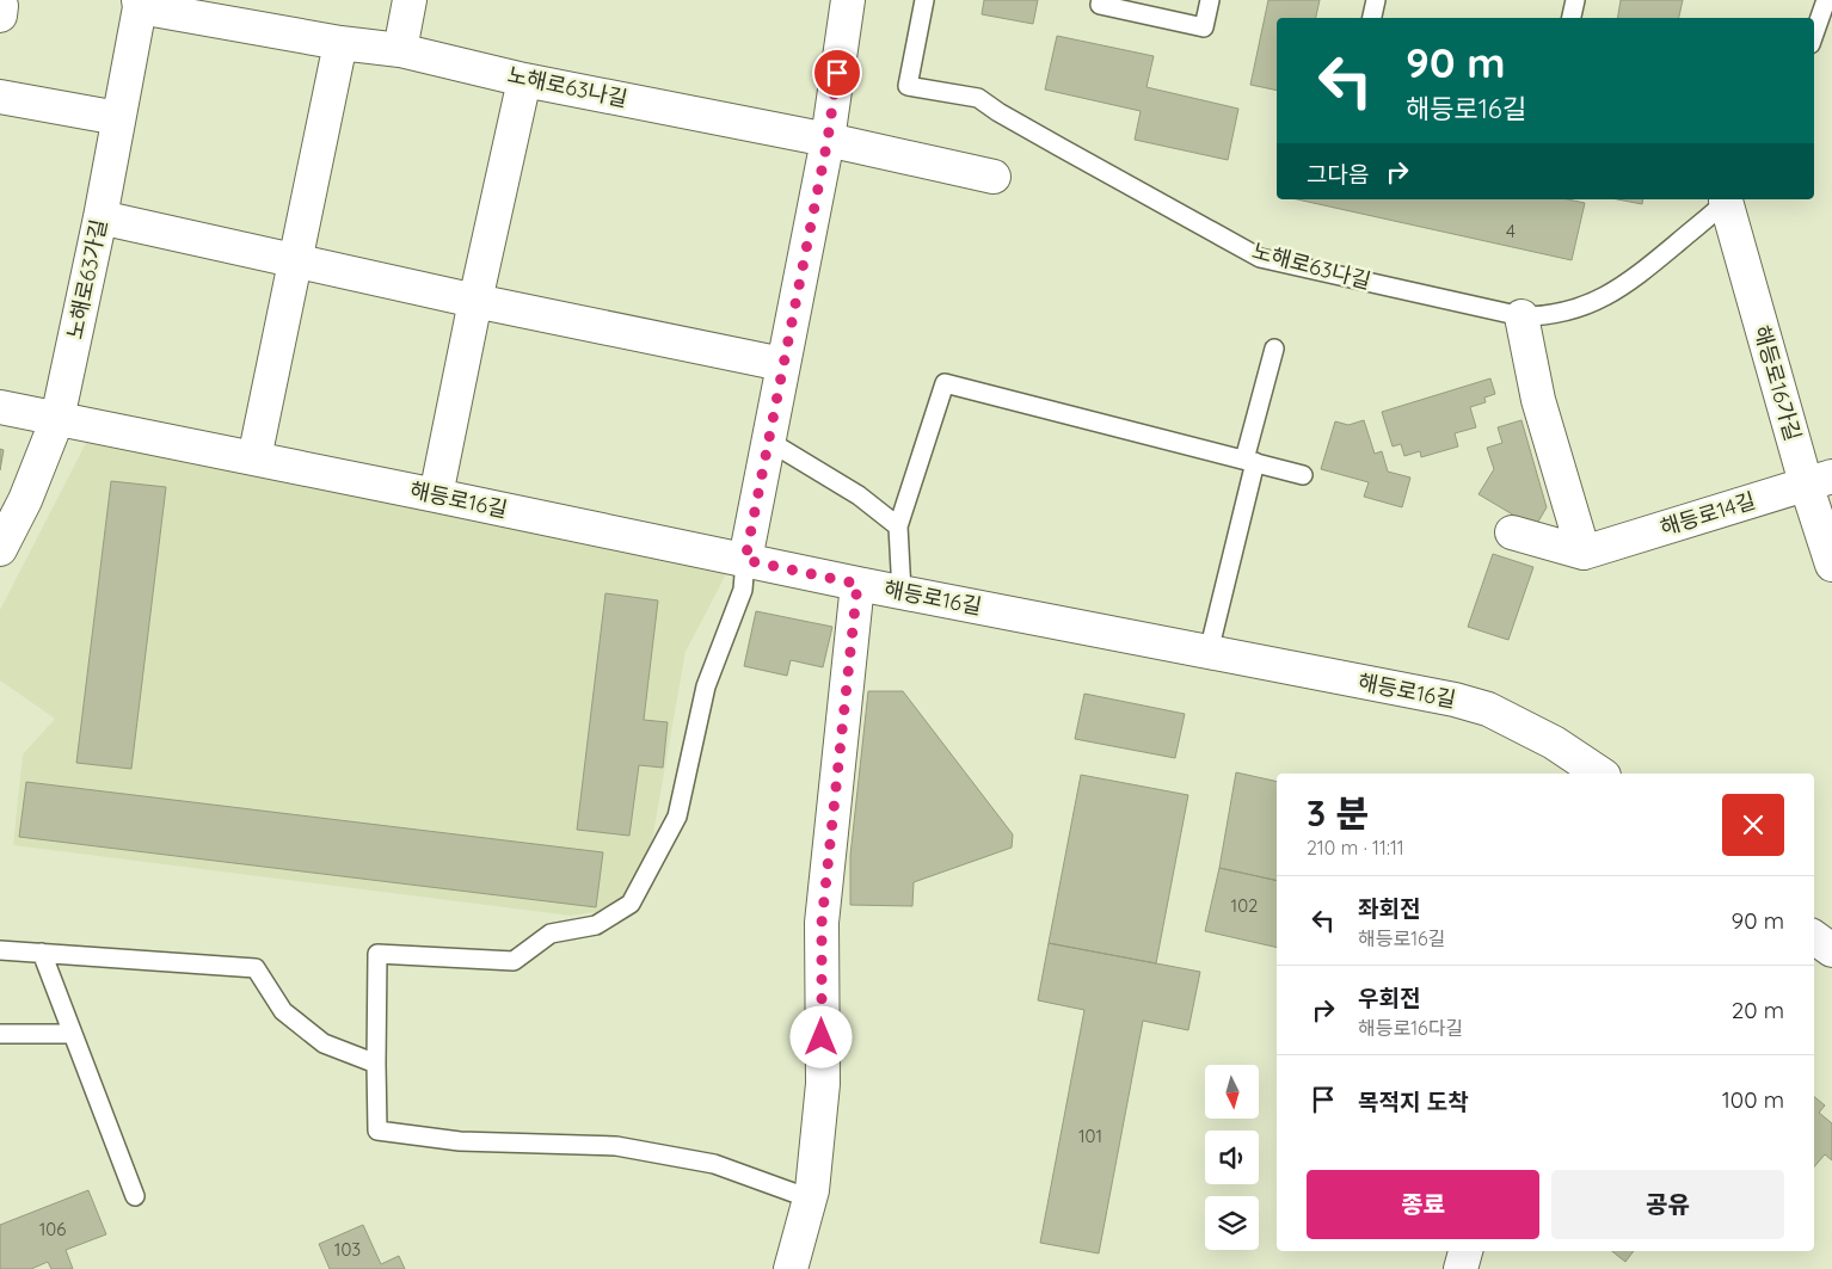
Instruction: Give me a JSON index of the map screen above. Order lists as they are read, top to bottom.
{
  "streets": {
    "street": [
      "노해로63나길",
      "노해로63가길",
      "해등로16가길",
      "해등로16길",
      "해등로14길"
    ]
  },
  "crossings": [
    ["노해로63나길", "노해로63가길"],
    ["노해로63나길", "해등로16가길"],
    ["노해로63가길", "해등로16길"],
    ["해등로16가길", "해등로14길"]
  ],
  "house_numbers": [
    "4",
    "102",
    "101",
    "106",
    "103"
  ],
  "north": "bottom",
  "page": {
    "turn": ["90 m", "해등로16길"],
    "then": "그다음",
    "heading": ["3 분", "210 m · 11:11"],
    "list": [
      {
        "name": "좌회전",
        "note": "해등로16길",
        "value": "90 m"
      },
      {
        "name": "우회전",
        "note": "해등로16다길",
        "value": "20 m"
      },
      {
        "name": "목적지 도착",
        "value": "100 m"
      }
    ],
    "buttons": ["종료", "공유"]
  }
}
